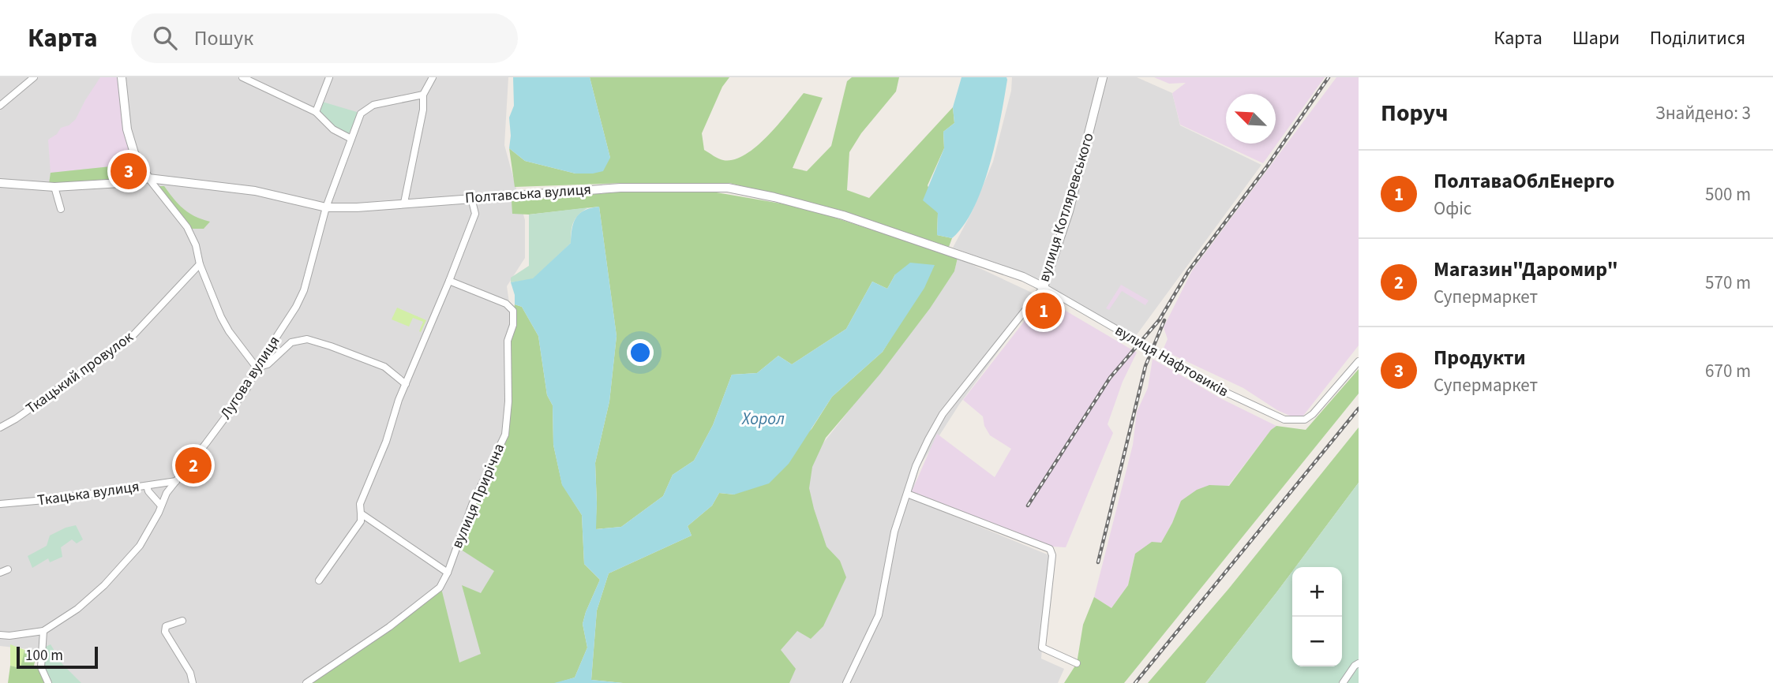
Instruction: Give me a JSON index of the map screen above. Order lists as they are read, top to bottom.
{
  "streets": {
    "street": [
      "Полтавська вулиця",
      "вулиця Котляревського",
      "вулиця Нафтовиків",
      "Ткацький провулок",
      "Лугова вулиця",
      "Ткацька вулиця",
      "вулиця Прирічна"
    ]
  },
  "crossings": [
    ["Полтавська вулиця", "вулиця Котляревського"],
    ["Полтавська вулиця", "вулиця Нафтовиків"],
    ["Полтавська вулиця", "Лугова вулиця"],
    ["вулиця Котляревського", "вулиця Нафтовиків"],
    ["Лугова вулиця", "Ткацька вулиця"]
  ],
  "water": ["Хорол"],
  "scale_bar": "100 m",
  "north": "top left",
  "page": {
    "header": "Карта",
    "search": "Пошук",
    "nav": ["Карта", "Шари", "Поділитися"],
    "heading": ["Поруч", "Знайдено: 3"],
    "list": [
      {
        "mark": "1",
        "name": "ПолтаваОблЕнерго",
        "note": "Офіс",
        "value": "500 m"
      },
      {
        "mark": "2",
        "name": "Магазин\"Даромир\"",
        "note": "Супермаркет",
        "value": "570 m"
      },
      {
        "mark": "3",
        "name": "Продукти",
        "note": "Супермаркет",
        "value": "670 m"
      }
    ],
    "pins": ["3", "1", "2"],
    "map_buttons": ["+", "−"],
    "scale": "100 m"
  }
}
